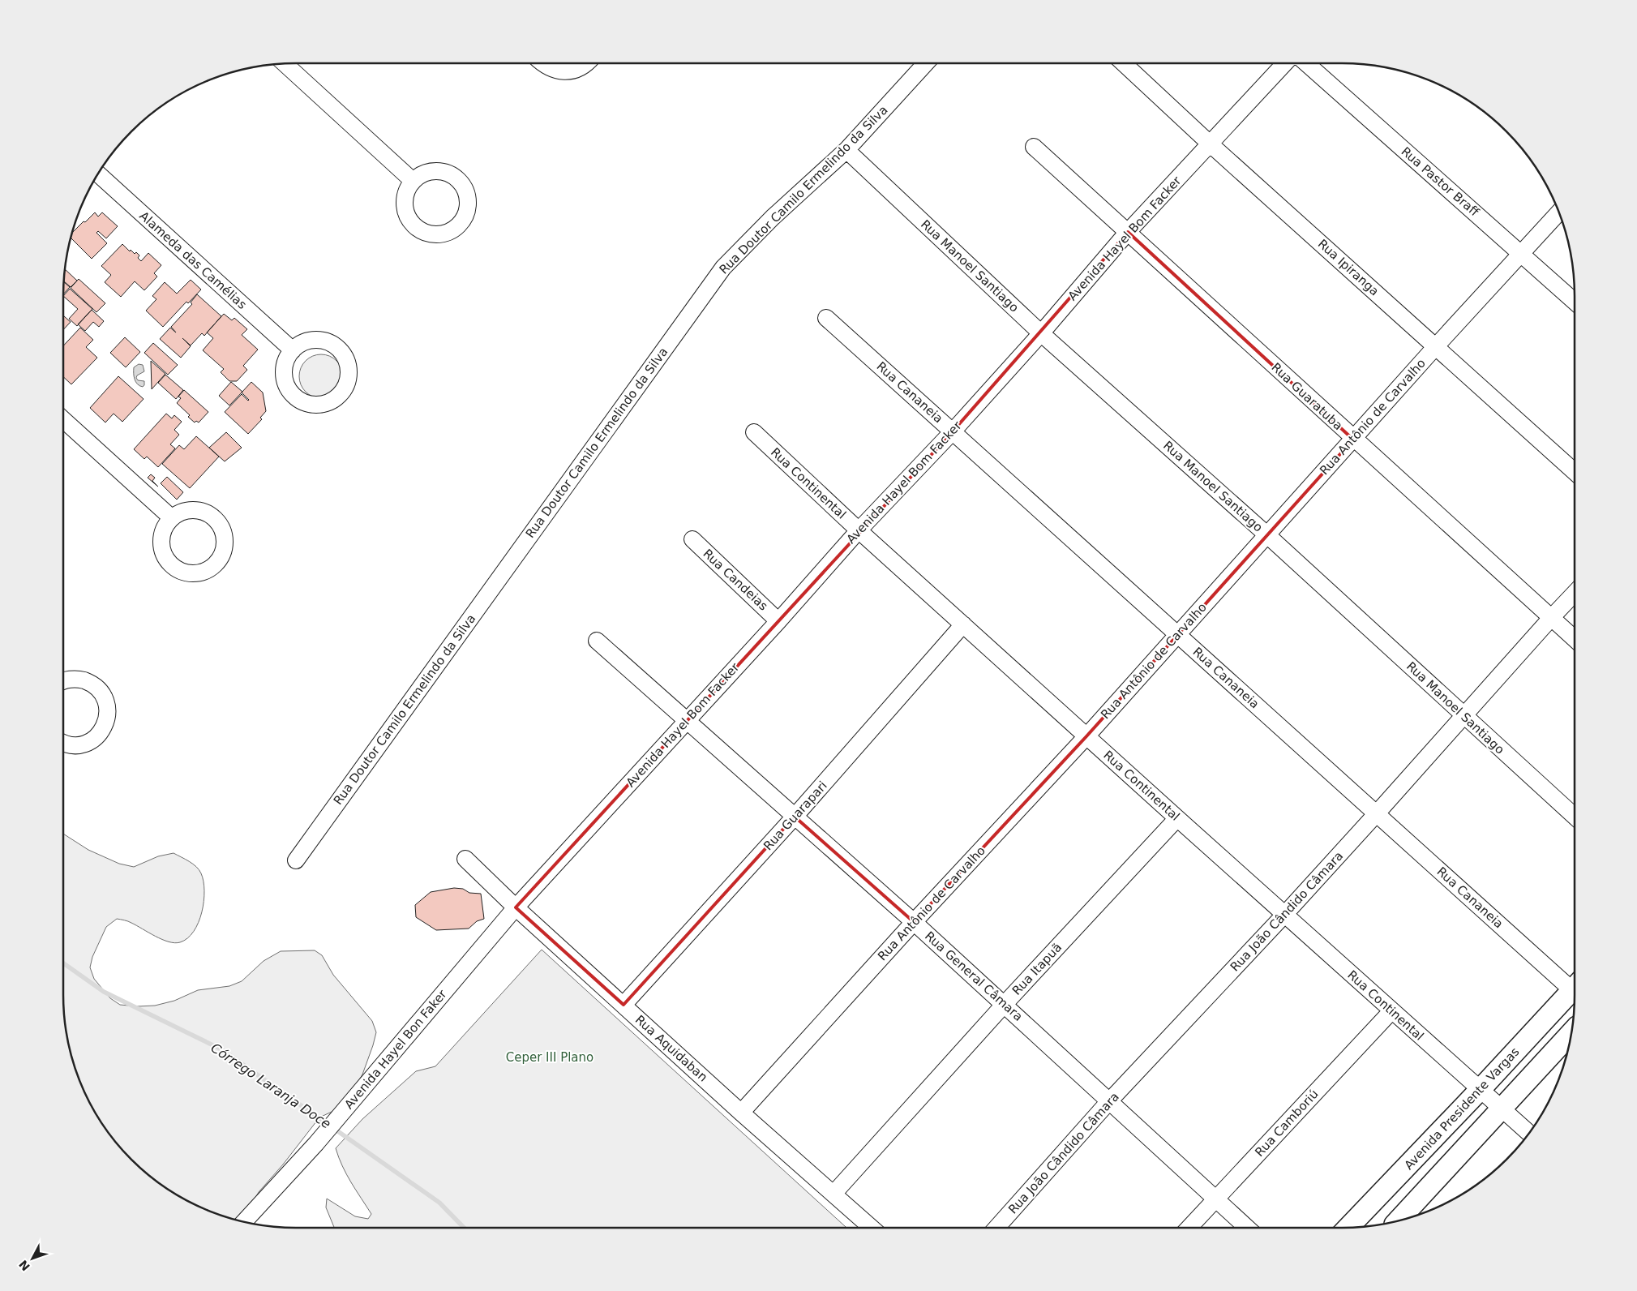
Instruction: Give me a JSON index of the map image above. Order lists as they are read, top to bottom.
{
  "streets": {
    "main road": ["Avenida Presidente Vargas"],
    "street": [
      "Rua Pastor Braff",
      "Rua Doutor Camilo Ermelindo da Silva",
      "Avenida Hayel Bom Facker",
      "Alameda das Camélias",
      "Rua Manoel Santiago",
      "Rua Ipiranga",
      "Rua Cananeia",
      "Rua Guaratuba",
      "Rua Antônio de Carvalho",
      "Rua Continental",
      "Rua Candeias",
      "Rua Guarapari",
      "Rua João Cândido Câmara",
      "Rua Itapuã",
      "Rua General Câmara",
      "Rua Aquidaban",
      "Avenida Hayel Bon Faker",
      "Rua Camboriú"
    ]
  },
  "crossings": [
    ["Rua Pastor Braff", "Rua Antônio de Carvalho"],
    ["Rua Doutor Camilo Ermelindo da Silva", "Rua Manoel Santiago"],
    ["Avenida Hayel Bom Facker", "Rua Manoel Santiago"],
    ["Avenida Hayel Bom Facker", "Rua Ipiranga"],
    ["Avenida Hayel Bom Facker", "Rua Cananeia"],
    ["Avenida Hayel Bom Facker", "Rua Guaratuba"],
    ["Avenida Hayel Bom Facker", "Rua Continental"],
    ["Avenida Hayel Bom Facker", "Rua Candeias"],
    ["Avenida Hayel Bom Facker", "Rua General Câmara"],
    ["Avenida Hayel Bom Facker", "Rua Aquidaban"],
    ["Avenida Hayel Bom Facker", "Avenida Hayel Bon Faker"],
    ["Rua Manoel Santiago", "Rua Antônio de Carvalho"],
    ["Rua Manoel Santiago", "Rua João Cândido Câmara"],
    ["Rua Ipiranga", "Rua Antônio de Carvalho"],
    ["Rua Cananeia", "Rua Antônio de Carvalho"],
    ["Rua Cananeia", "Rua João Cândido Câmara"],
    ["Rua Guaratuba", "Rua Antônio de Carvalho"],
    ["Rua Guaratuba", "Rua João Cândido Câmara"],
    ["Rua Antônio de Carvalho", "Rua Continental"],
    ["Rua Antônio de Carvalho", "Rua General Câmara"],
    ["Rua Antônio de Carvalho", "Rua Aquidaban"],
    ["Rua Continental", "Rua Guarapari"],
    ["Rua Continental", "Rua João Cândido Câmara"],
    ["Rua Continental", "Rua Itapuã"],
    ["Rua Continental", "Avenida Presidente Vargas"],
    ["Rua Continental", "Rua Camboriú"],
    ["Rua Guarapari", "Rua General Câmara"],
    ["Rua Guarapari", "Rua Aquidaban"],
    ["Rua João Cândido Câmara", "Rua General Câmara"],
    ["Rua Itapuã", "Rua General Câmara"],
    ["Rua Itapuã", "Rua Aquidaban"],
    ["Rua General Câmara", "Rua Camboriú"],
    ["Rua Aquidaban", "Avenida Hayel Bon Faker"]
  ],
  "water": ["Córrego Laranja Doce"],
  "parks": ["Ceper III Plano"],
  "north": "bottom left"
}
